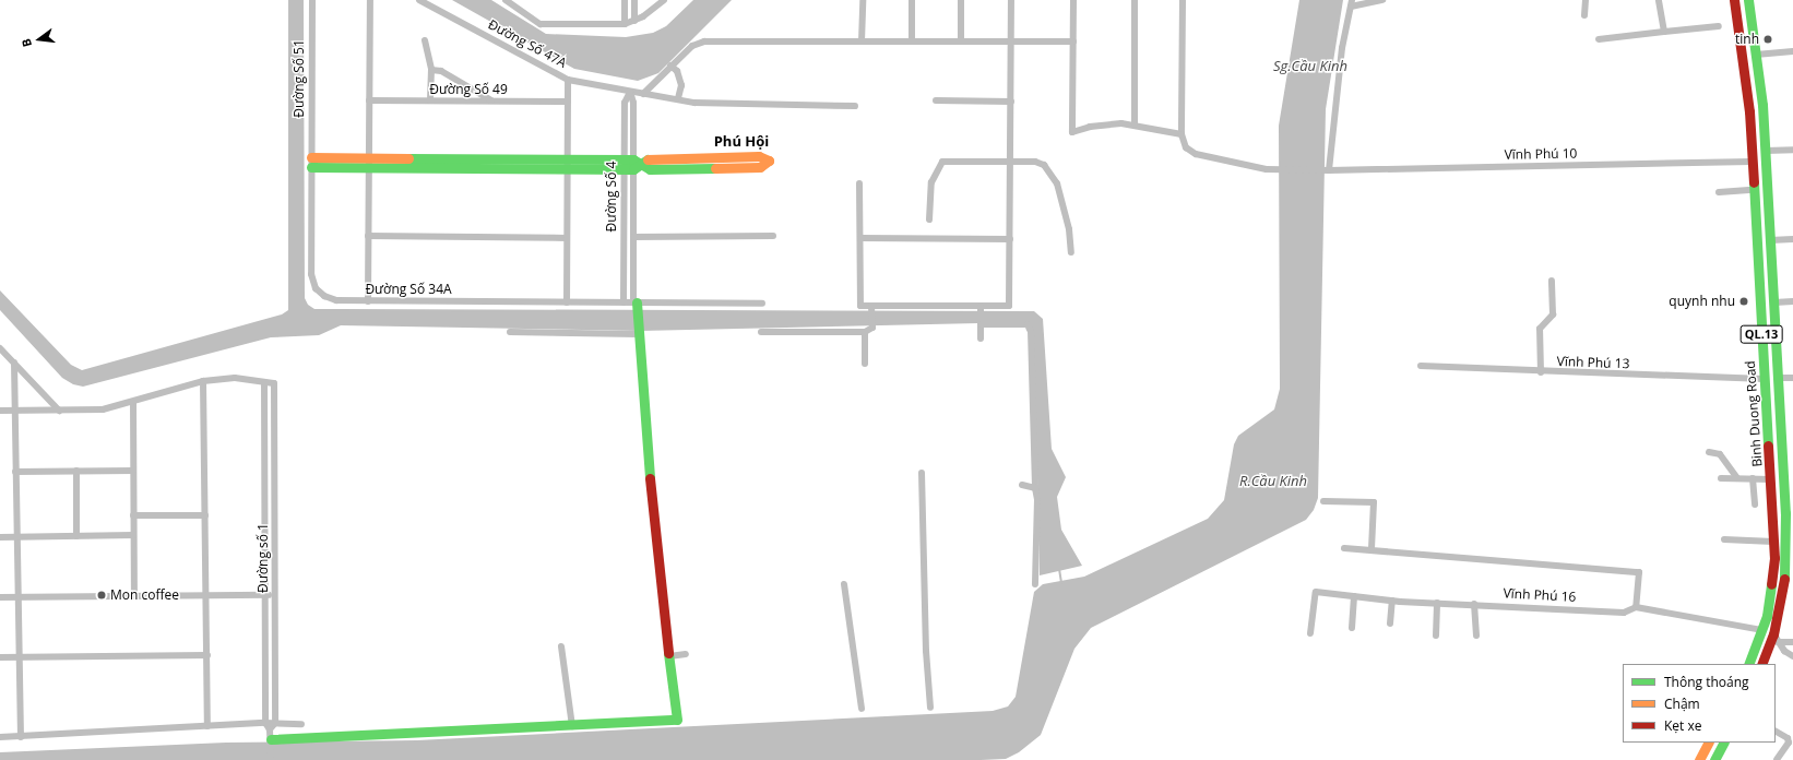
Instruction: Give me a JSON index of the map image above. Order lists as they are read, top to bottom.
{
  "streets": {
    "main road": ["QL.13", "Binh Duong Road"],
    "street": [
      "Đường Số 47A",
      "Đường Số 51",
      "Đường Số 49",
      "Vĩnh Phú 10",
      "Đường Số 4",
      "Đường Số 34A",
      "Vĩnh Phú 13",
      "Đường số 1",
      "Vĩnh Phú 16"
    ]
  },
  "crossings": [
    ["Đường Số 47A", "Đường Số 4"],
    ["Đường Số 51", "Đường Số 34A"],
    ["Vĩnh Phú 10", "Binh Duong Road"],
    ["Đường Số 4", "Đường Số 34A"],
    ["Vĩnh Phú 13", "Binh Duong Road"],
    ["Binh Duong Road", "Vĩnh Phú 16"]
  ],
  "districts": ["Phú Hội"],
  "water": ["Sg.Cầu Kinh", "R.Cầu Kinh"],
  "places": ["tinh", "quynh nhu", "Mon coffee"],
  "legend": ["Thông thoáng", "Chậm", "Kẹt xe"],
  "north": "left"
}
